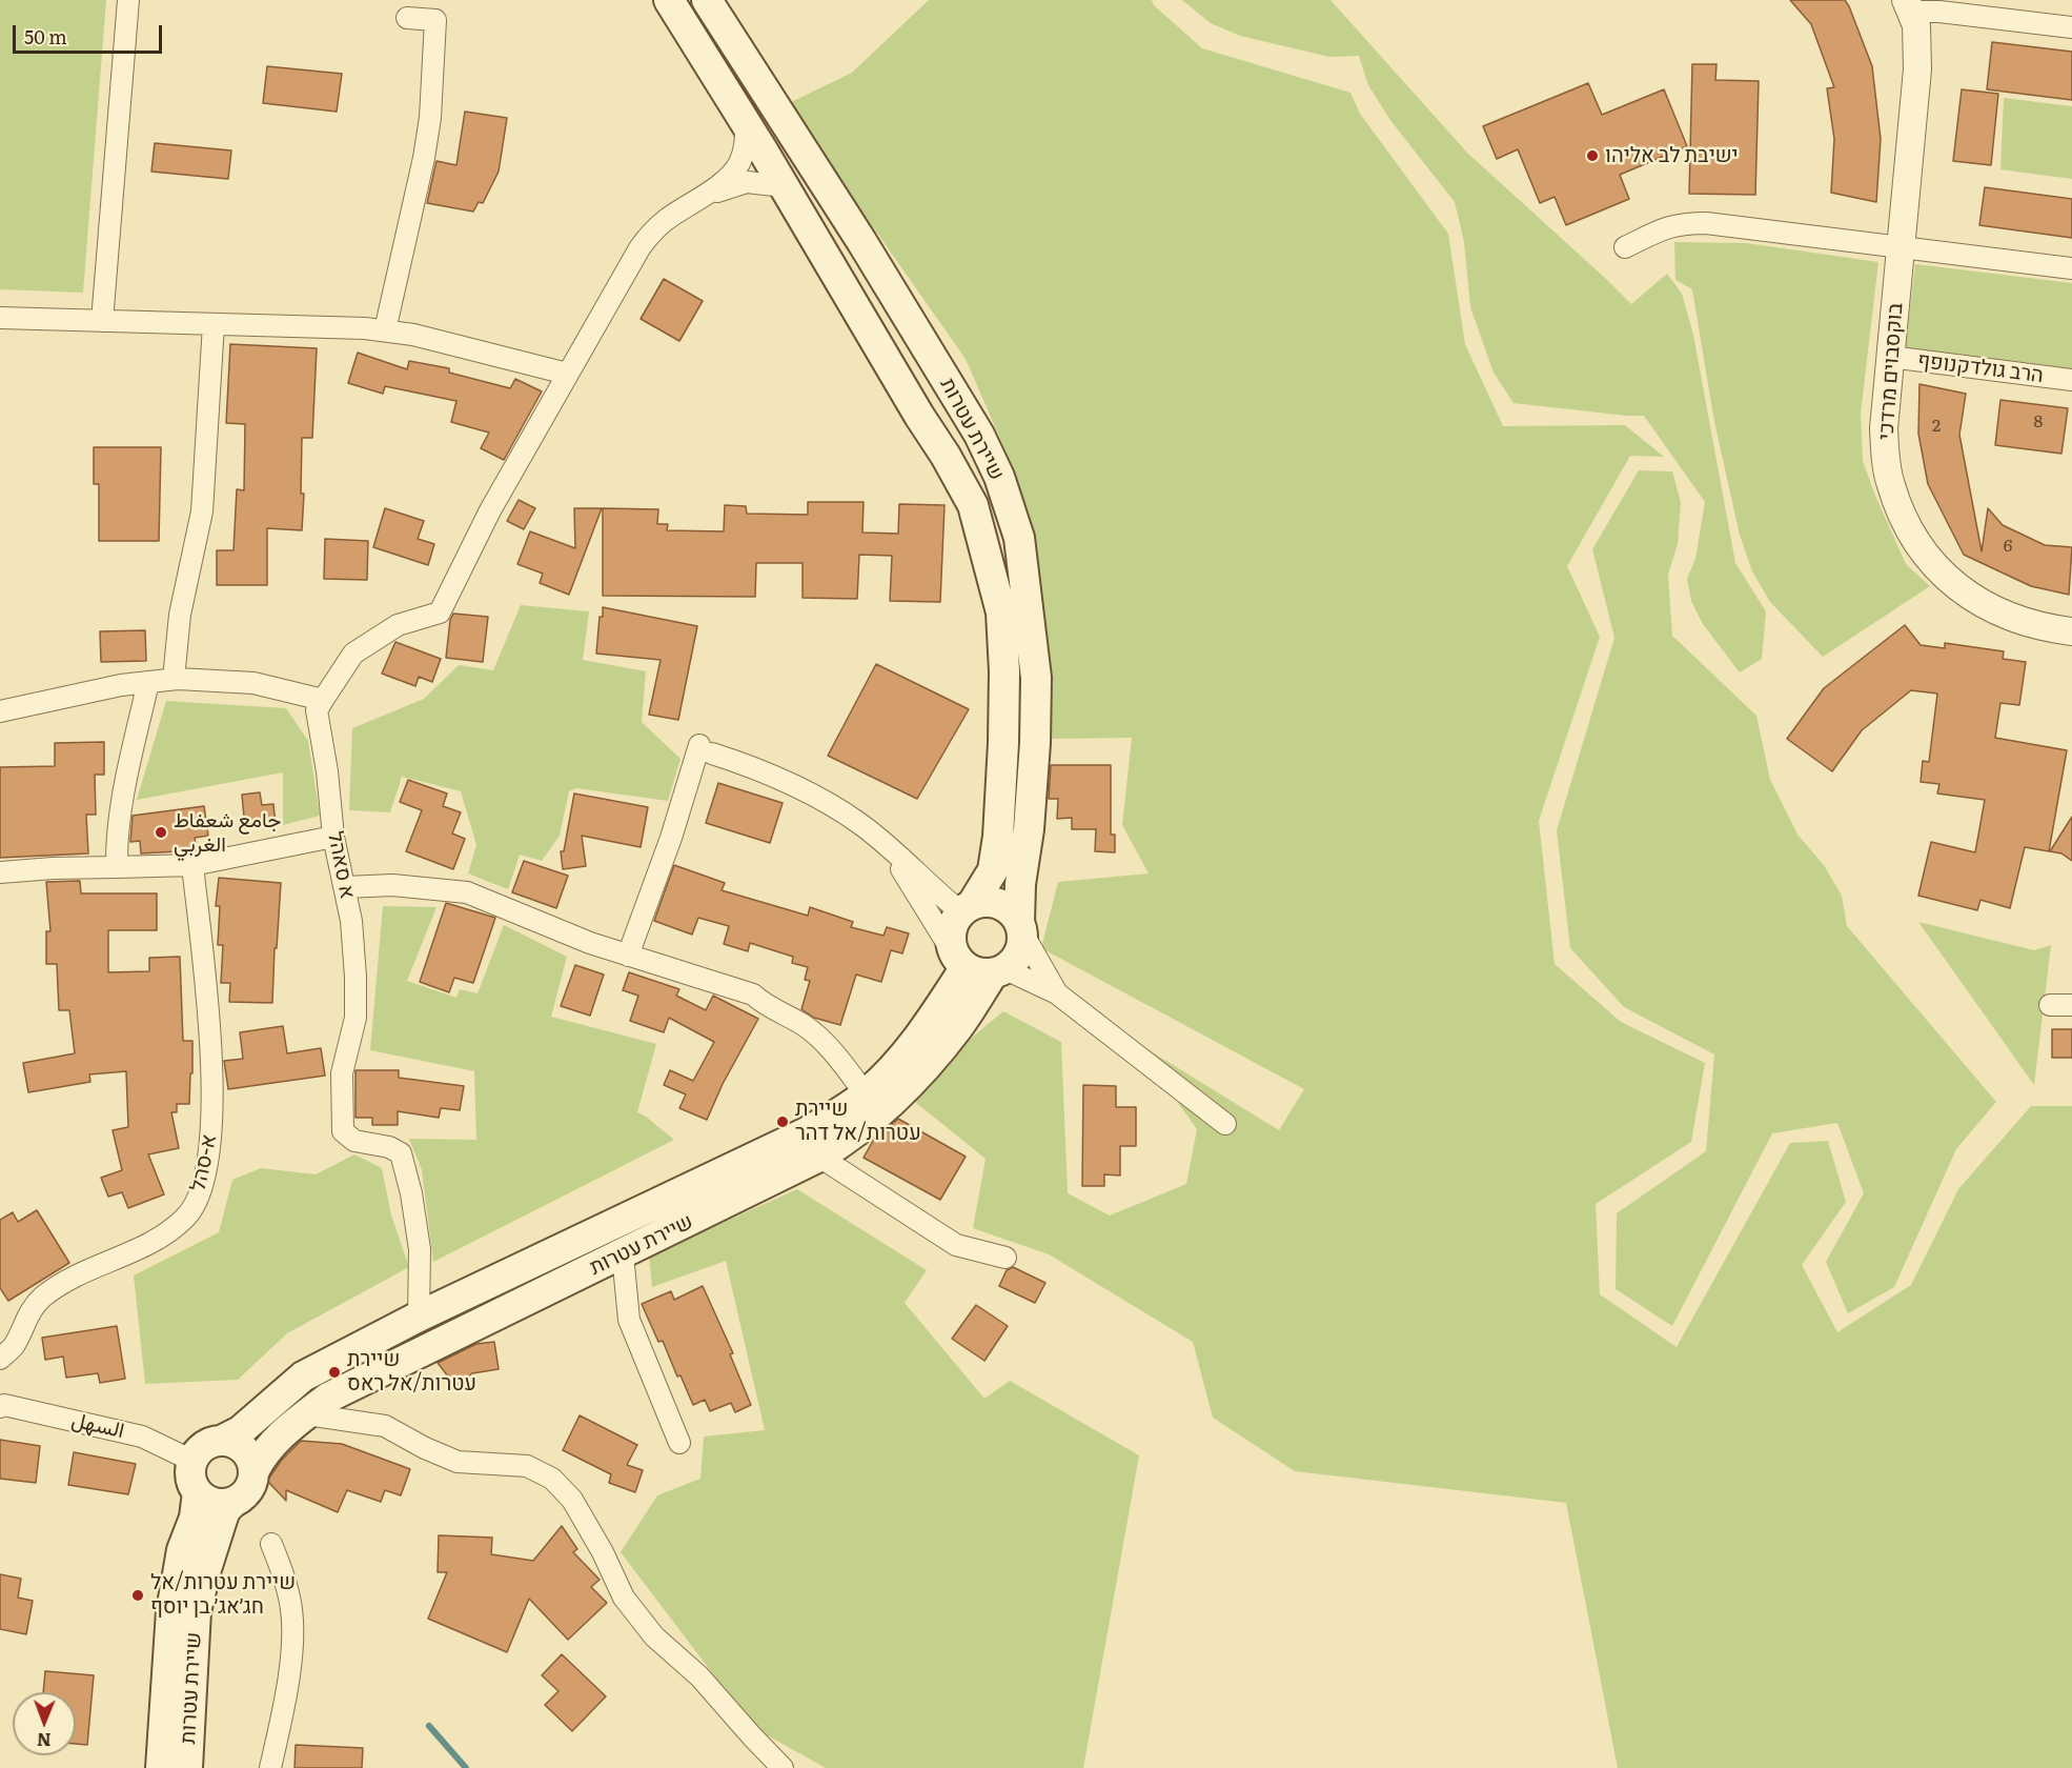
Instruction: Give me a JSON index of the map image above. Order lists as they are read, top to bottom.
{
  "streets": {
    "main road": ["שיירת עטרות"],
    "street": [
      "הרב גולדקנופף",
      "בוקסבוים מרדכי",
      "א סאהל",
      "א-סהל",
      "السهل"
    ]
  },
  "crossings": [
    ["הרב גולדקנופף", "בוקסבוים מרדכי"],
    ["שיירת עטרות", "א סאהל"],
    ["שיירת עטרות", "السهل"]
  ],
  "places": [
    "ישיבת לב אליהו",
    "جامع شعفاط الغربي",
    "שיירת עטרות/אל דהר",
    "שיירת עטרות/אל ראס",
    "שיירת עטרות/אל חג׳אג׳ בן יוסף"
  ],
  "house_numbers": ["8", "2", "6"],
  "scale_bar": "50 m",
  "north": "bottom"
}
